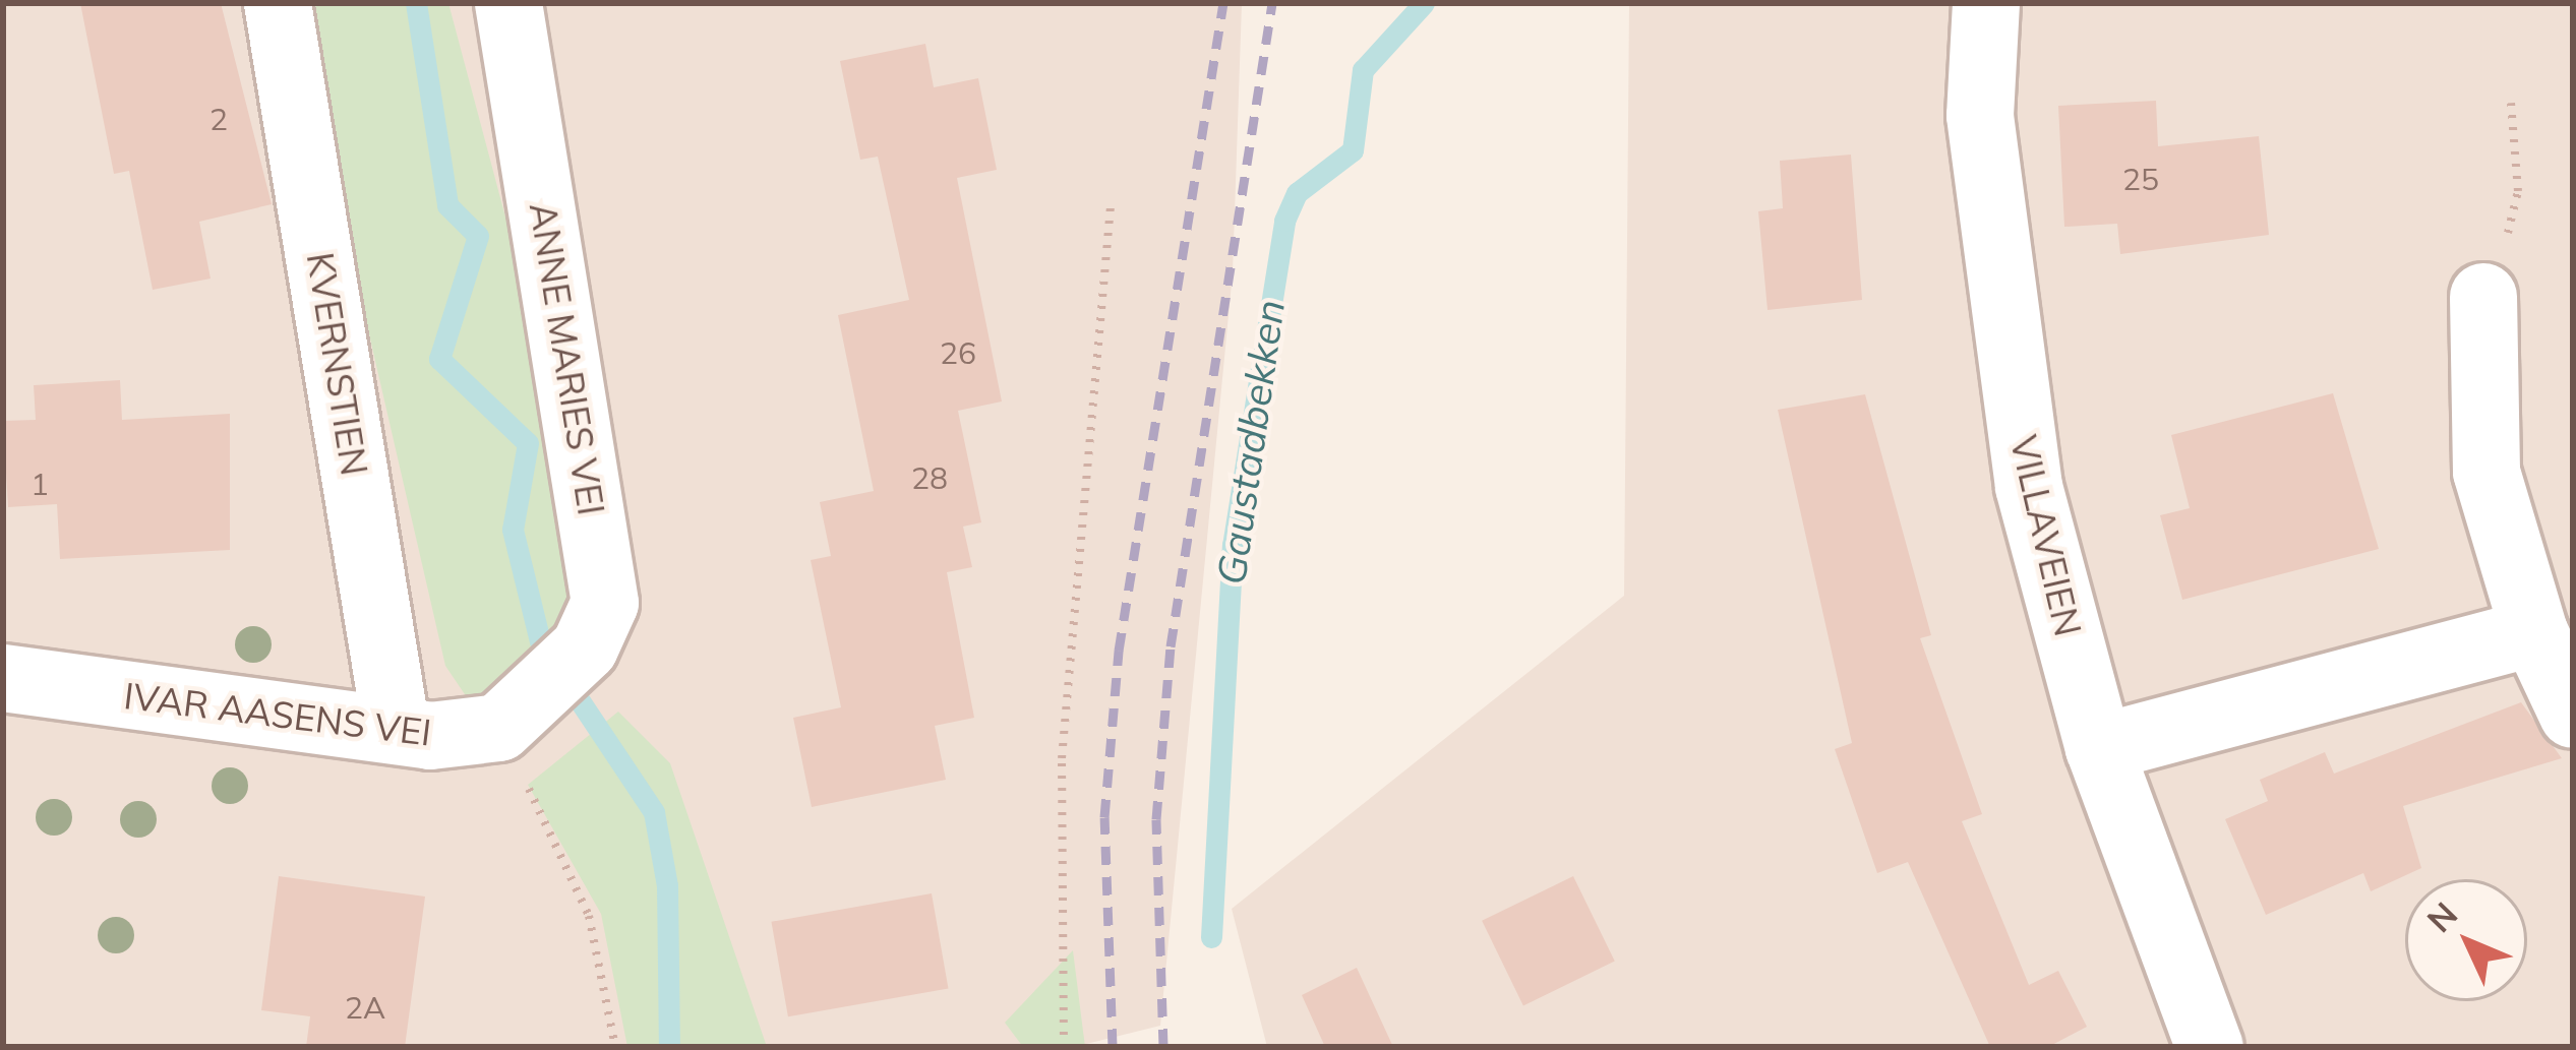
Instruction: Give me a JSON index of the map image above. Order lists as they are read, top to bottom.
{
  "streets": {
    "street": [
      "ANNE MARIES VEI",
      "KVERNSTIEN",
      "VILLAVEIEN",
      "IVAR AASENS VEI"
    ]
  },
  "crossings": [
    ["ANNE MARIES VEI", "IVAR AASENS VEI"],
    ["KVERNSTIEN", "IVAR AASENS VEI"]
  ],
  "water": ["Gaustadbekken"],
  "house_numbers": [
    "2",
    "25",
    "26",
    "28",
    "1",
    "2A"
  ],
  "north": "top left"
}
